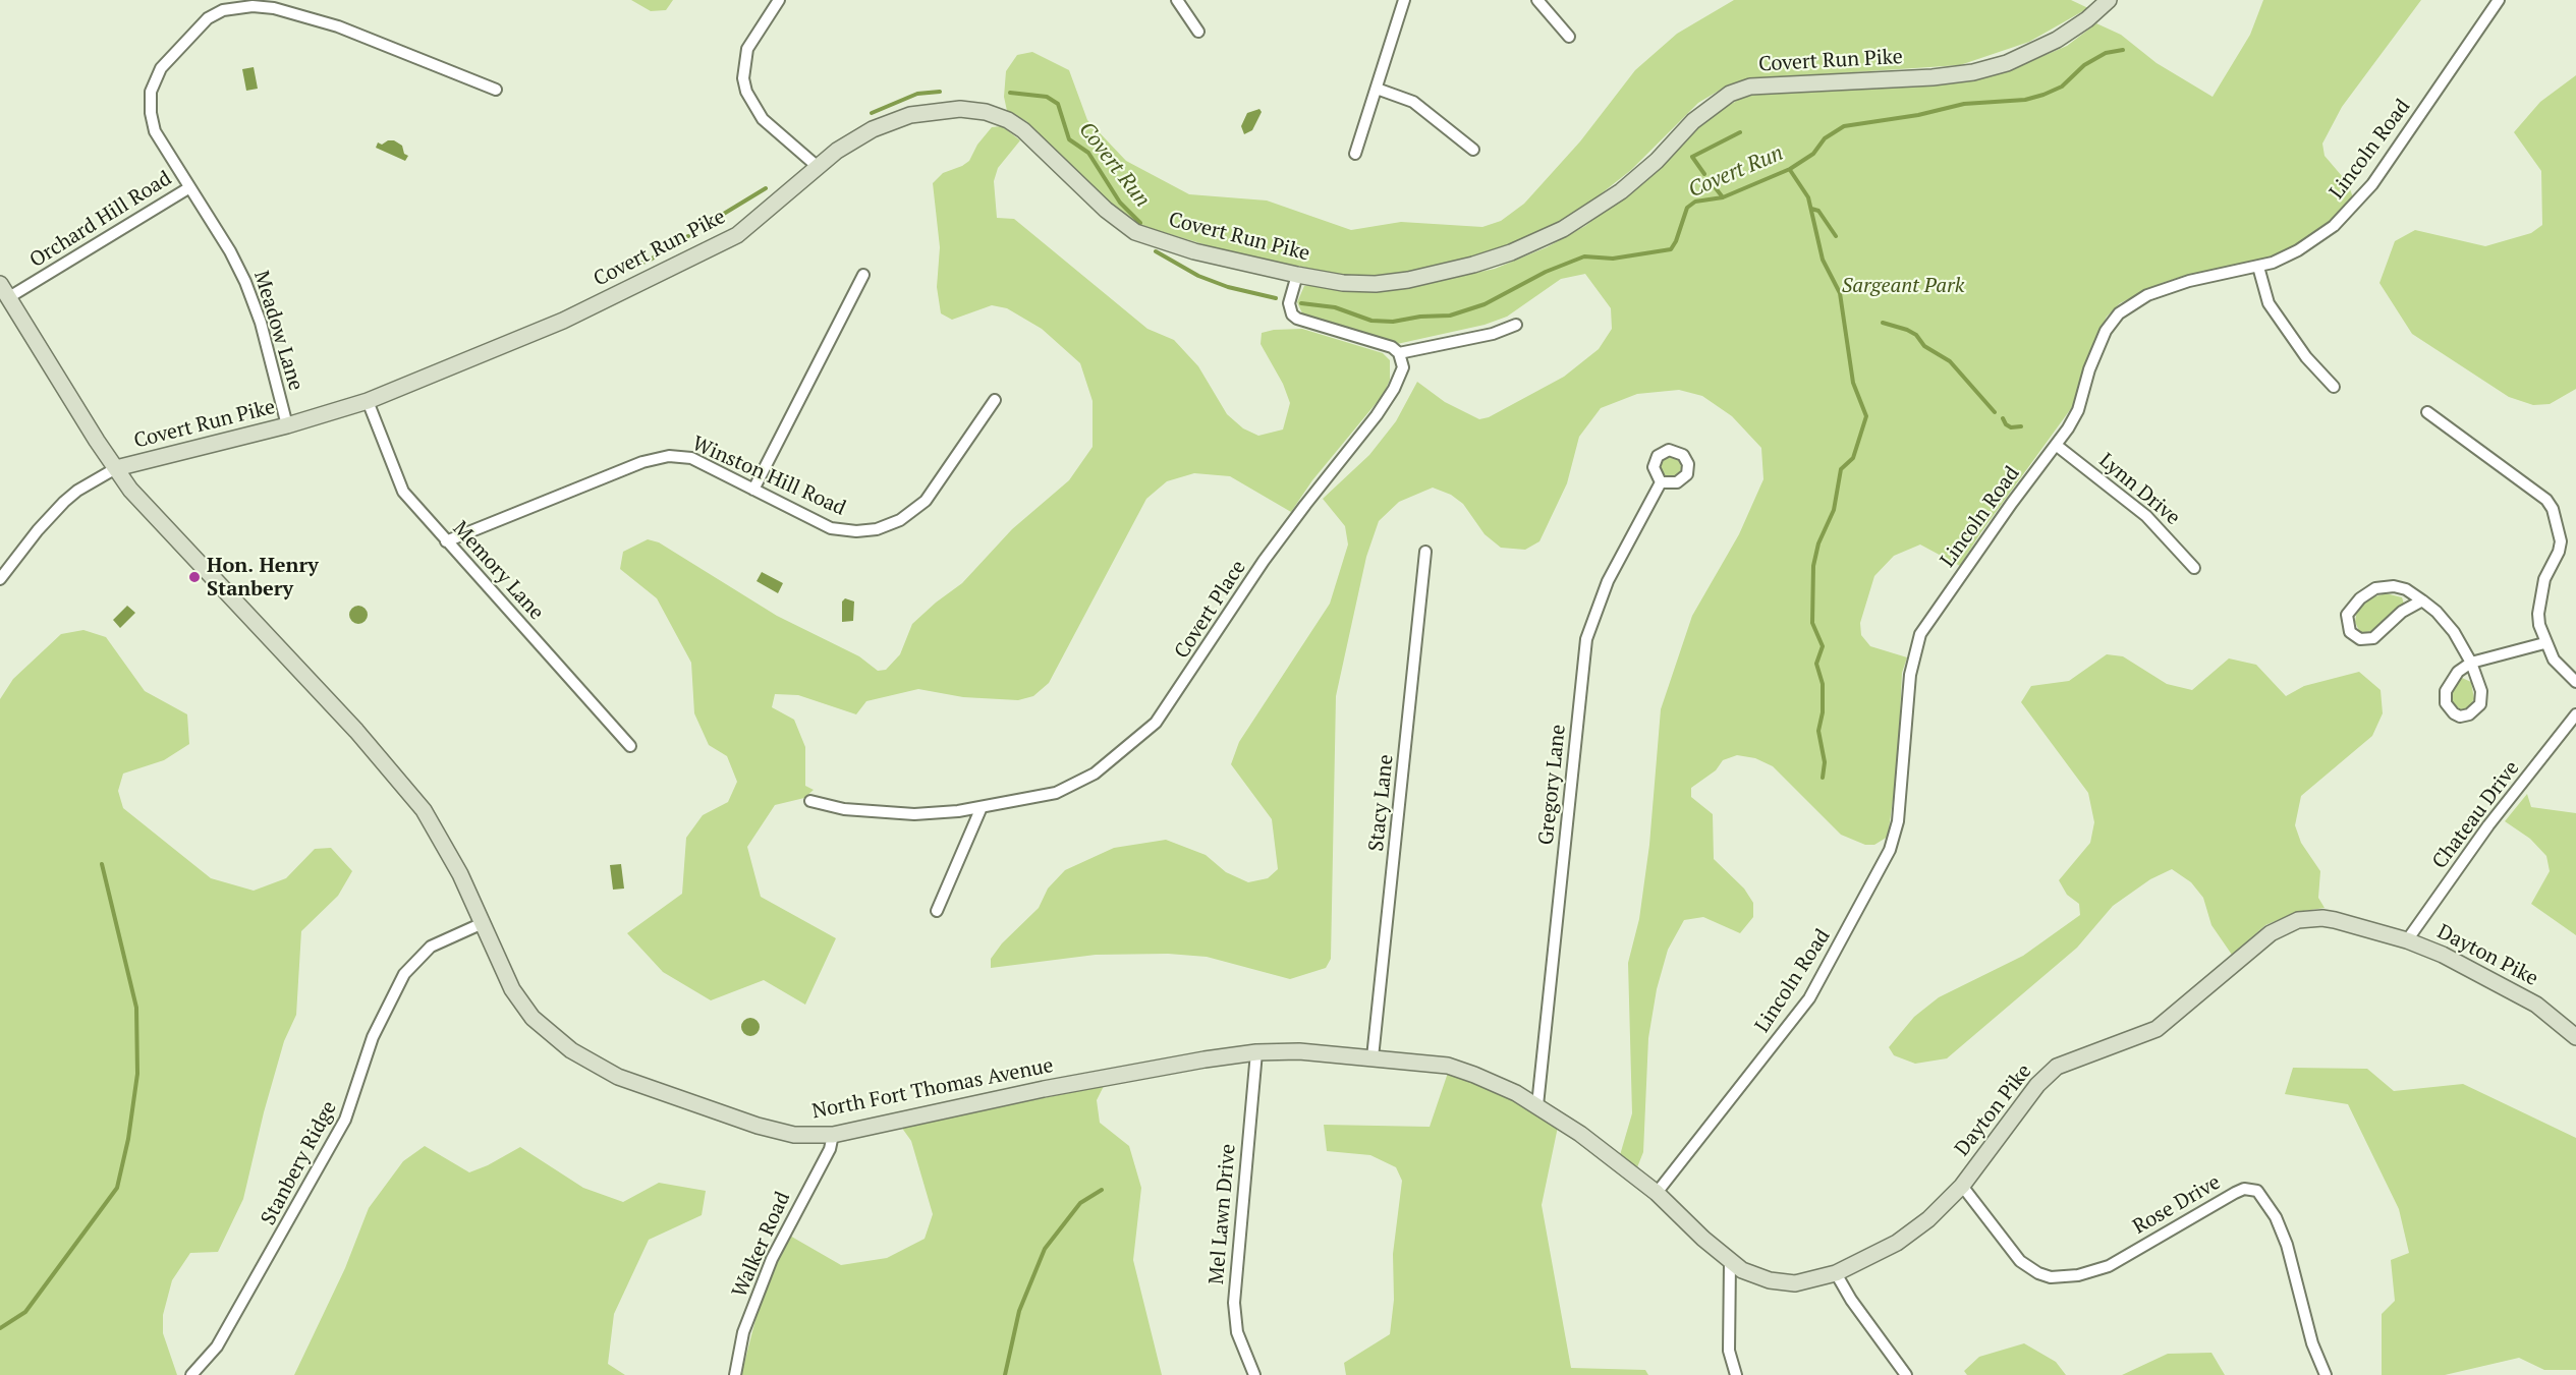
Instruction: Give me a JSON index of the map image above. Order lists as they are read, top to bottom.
{
  "streets": {
    "street": [
      "Covert Run Pike",
      "Lincoln Road",
      "Orchard Hill Road",
      "Meadow Lane",
      "Winston Hill Road",
      "Lynn Drive",
      "Memory Lane",
      "Covert Place",
      "Gregory Lane",
      "Stacy Lane",
      "Chateau Drive",
      "Dayton Pike",
      "North Fort Thomas Avenue",
      "Stanbery Ridge",
      "Rose Drive",
      "Mel Lawn Drive",
      "Walker Road"
    ]
  },
  "crossings": [
    ["Covert Run Pike", "Meadow Lane"],
    ["Covert Run Pike", "Memory Lane"],
    ["Covert Run Pike", "North Fort Thomas Avenue"],
    ["Lincoln Road", "Lynn Drive"],
    ["Lincoln Road", "Dayton Pike"],
    ["Lincoln Road", "North Fort Thomas Avenue"],
    ["Orchard Hill Road", "Meadow Lane"],
    ["Orchard Hill Road", "North Fort Thomas Avenue"],
    ["Winston Hill Road", "Memory Lane"],
    ["Gregory Lane", "North Fort Thomas Avenue"],
    ["Stacy Lane", "North Fort Thomas Avenue"],
    ["Chateau Drive", "Dayton Pike"],
    ["Dayton Pike", "North Fort Thomas Avenue"],
    ["Dayton Pike", "Rose Drive"],
    ["North Fort Thomas Avenue", "Stanbery Ridge"],
    ["North Fort Thomas Avenue", "Mel Lawn Drive"],
    ["North Fort Thomas Avenue", "Walker Road"]
  ],
  "water": ["Covert Run"],
  "parks": ["Sargeant Park"],
  "places": ["Hon. Henry Stanbery"]
}
